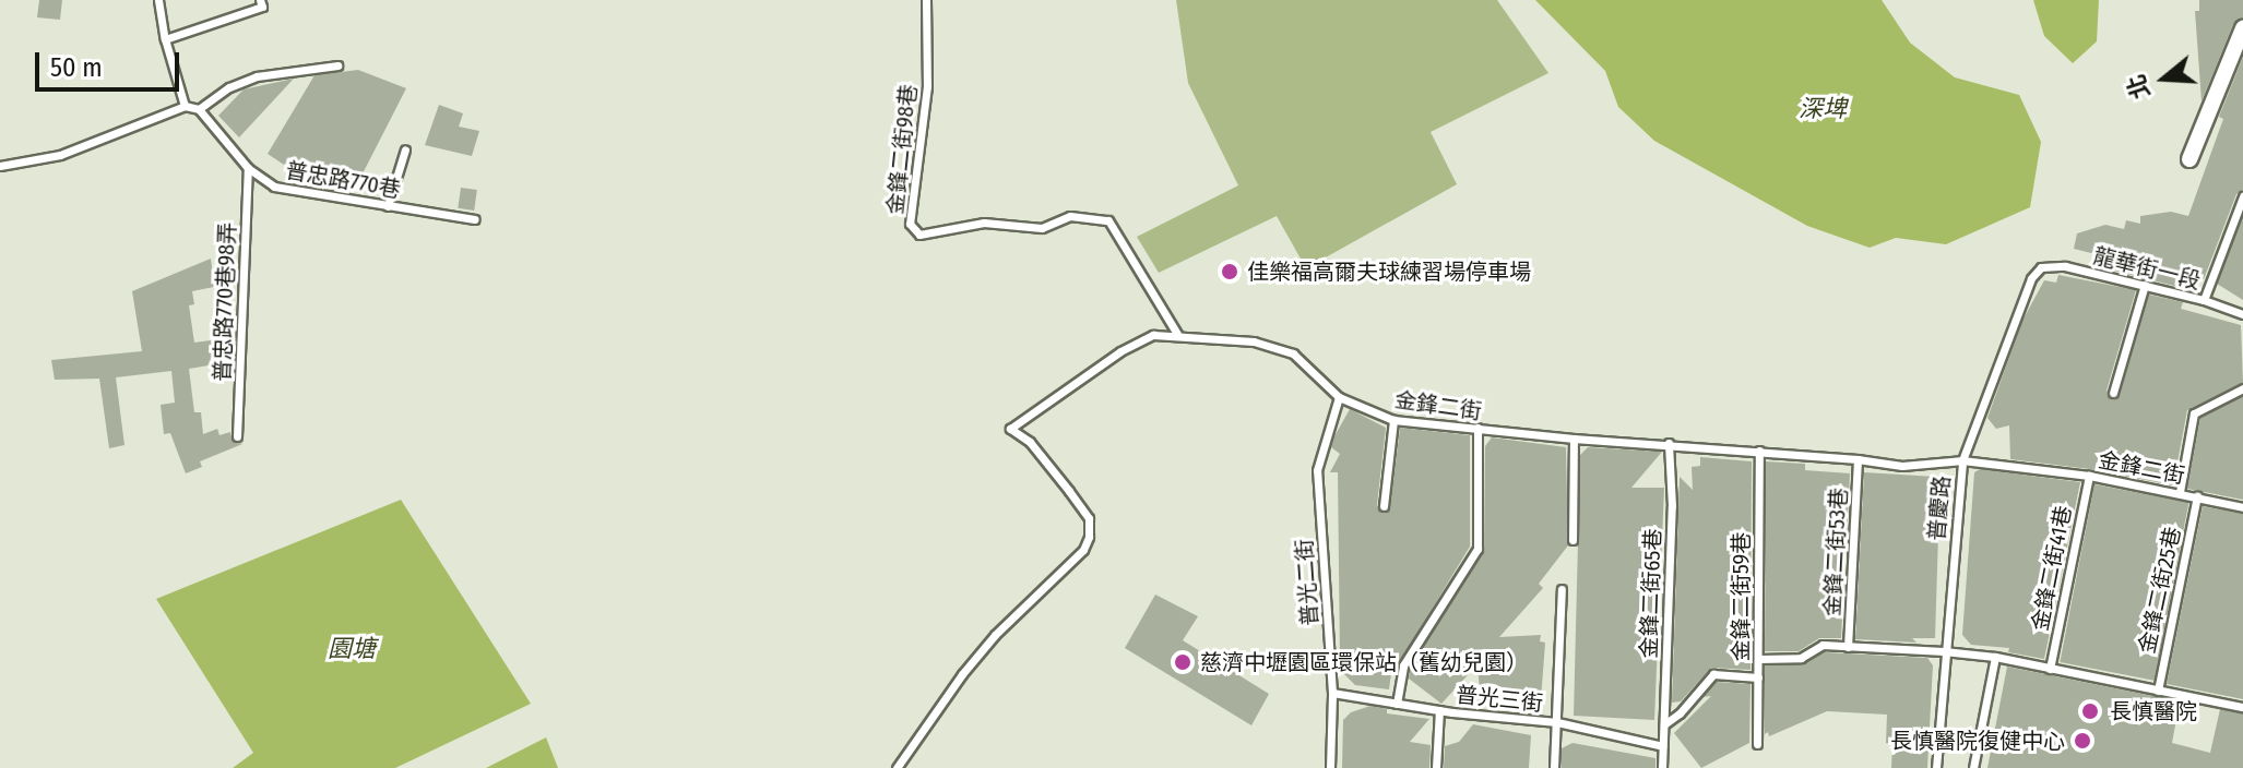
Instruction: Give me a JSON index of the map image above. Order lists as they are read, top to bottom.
{
  "streets": {
    "lane": [
      "金鋒二街98巷",
      "普忠路770巷",
      "龍華街一段",
      "普忠路770巷98弄",
      "金鋒二街",
      "普慶路",
      "金鋒二街53巷",
      "金鋒二街41巷",
      "普光二街",
      "金鋒二街25巷",
      "金鋒二街65巷",
      "金鋒二街59巷",
      "普光三街"
    ]
  },
  "crossings": [
    ["金鋒二街98巷", "金鋒二街"],
    ["普忠路770巷", "普忠路770巷98弄"],
    ["龍華街一段", "普慶路"],
    ["金鋒二街", "普慶路"],
    ["金鋒二街", "金鋒二街53巷"],
    ["金鋒二街", "金鋒二街41巷"],
    ["金鋒二街", "普光二街"],
    ["金鋒二街", "金鋒二街25巷"],
    ["金鋒二街", "金鋒二街65巷"],
    ["金鋒二街", "金鋒二街59巷"],
    ["普光二街", "普光三街"],
    ["金鋒二街65巷", "普光三街"]
  ],
  "water": ["深埤", "園塘"],
  "places": [
    "佳樂福高爾夫球練習場停車場",
    "慈濟中壢園區環保站（舊幼兒園）",
    "長慎醫院",
    "長慎醫院復健中心"
  ],
  "scale_bar": "50 m",
  "north": "left"
}
